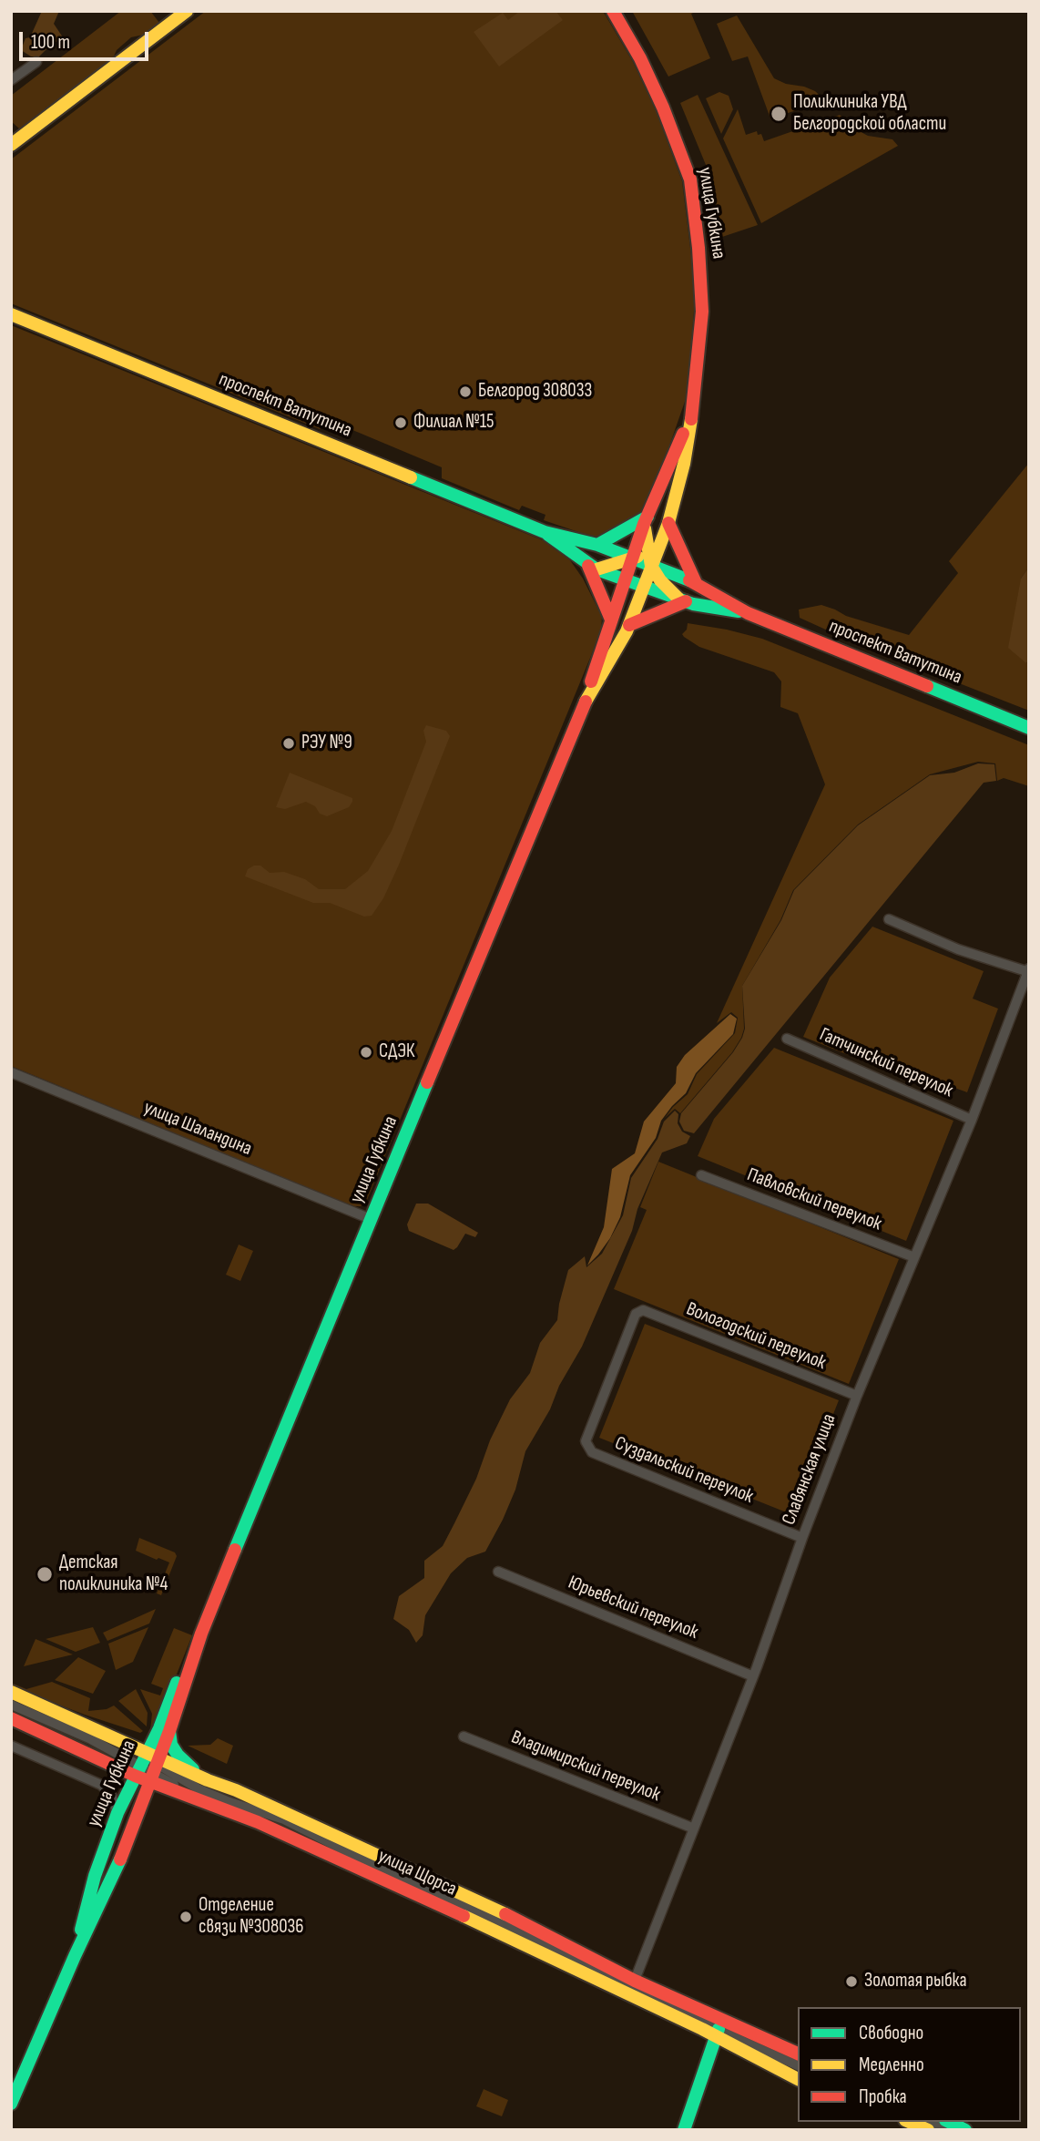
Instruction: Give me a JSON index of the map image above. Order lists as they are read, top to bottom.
{
  "streets": {
    "main road": ["улица Губкина", "проспект Ватутина", "улица Щорса"],
    "street": [
      "Гатчинский переулок",
      "улица Шаландина",
      "Павловский переулок",
      "Вологодский переулок",
      "Славянская улица",
      "Суздальский переулок",
      "Юрьевский переулок",
      "Владимирский переулок"
    ]
  },
  "crossings": [
    ["улица Губкина", "проспект Ватутина"],
    ["улица Губкина", "улица Шаландина"],
    ["улица Губкина", "улица Щорса"],
    ["Гатчинский переулок", "Славянская улица"],
    ["Павловский переулок", "Славянская улица"],
    ["Вологодский переулок", "Славянская улица"],
    ["Вологодский переулок", "Суздальский переулок"],
    ["Славянская улица", "Суздальский переулок"],
    ["Славянская улица", "Юрьевский переулок"],
    ["Славянская улица", "Владимирский переулок"],
    ["Славянская улица", "улица Щорса"]
  ],
  "places": [
    "Поликлиника УВД Белгородской области",
    "Белгород 308033",
    "Филиал №15",
    "РЭУ №9",
    "СДЭК",
    "Детская поликлиника №4",
    "Отделение связи №308036",
    "Золотая рыбка"
  ],
  "legend": ["Свободно", "Медленно", "Пробка"],
  "scale_bar": "100 m"
}
